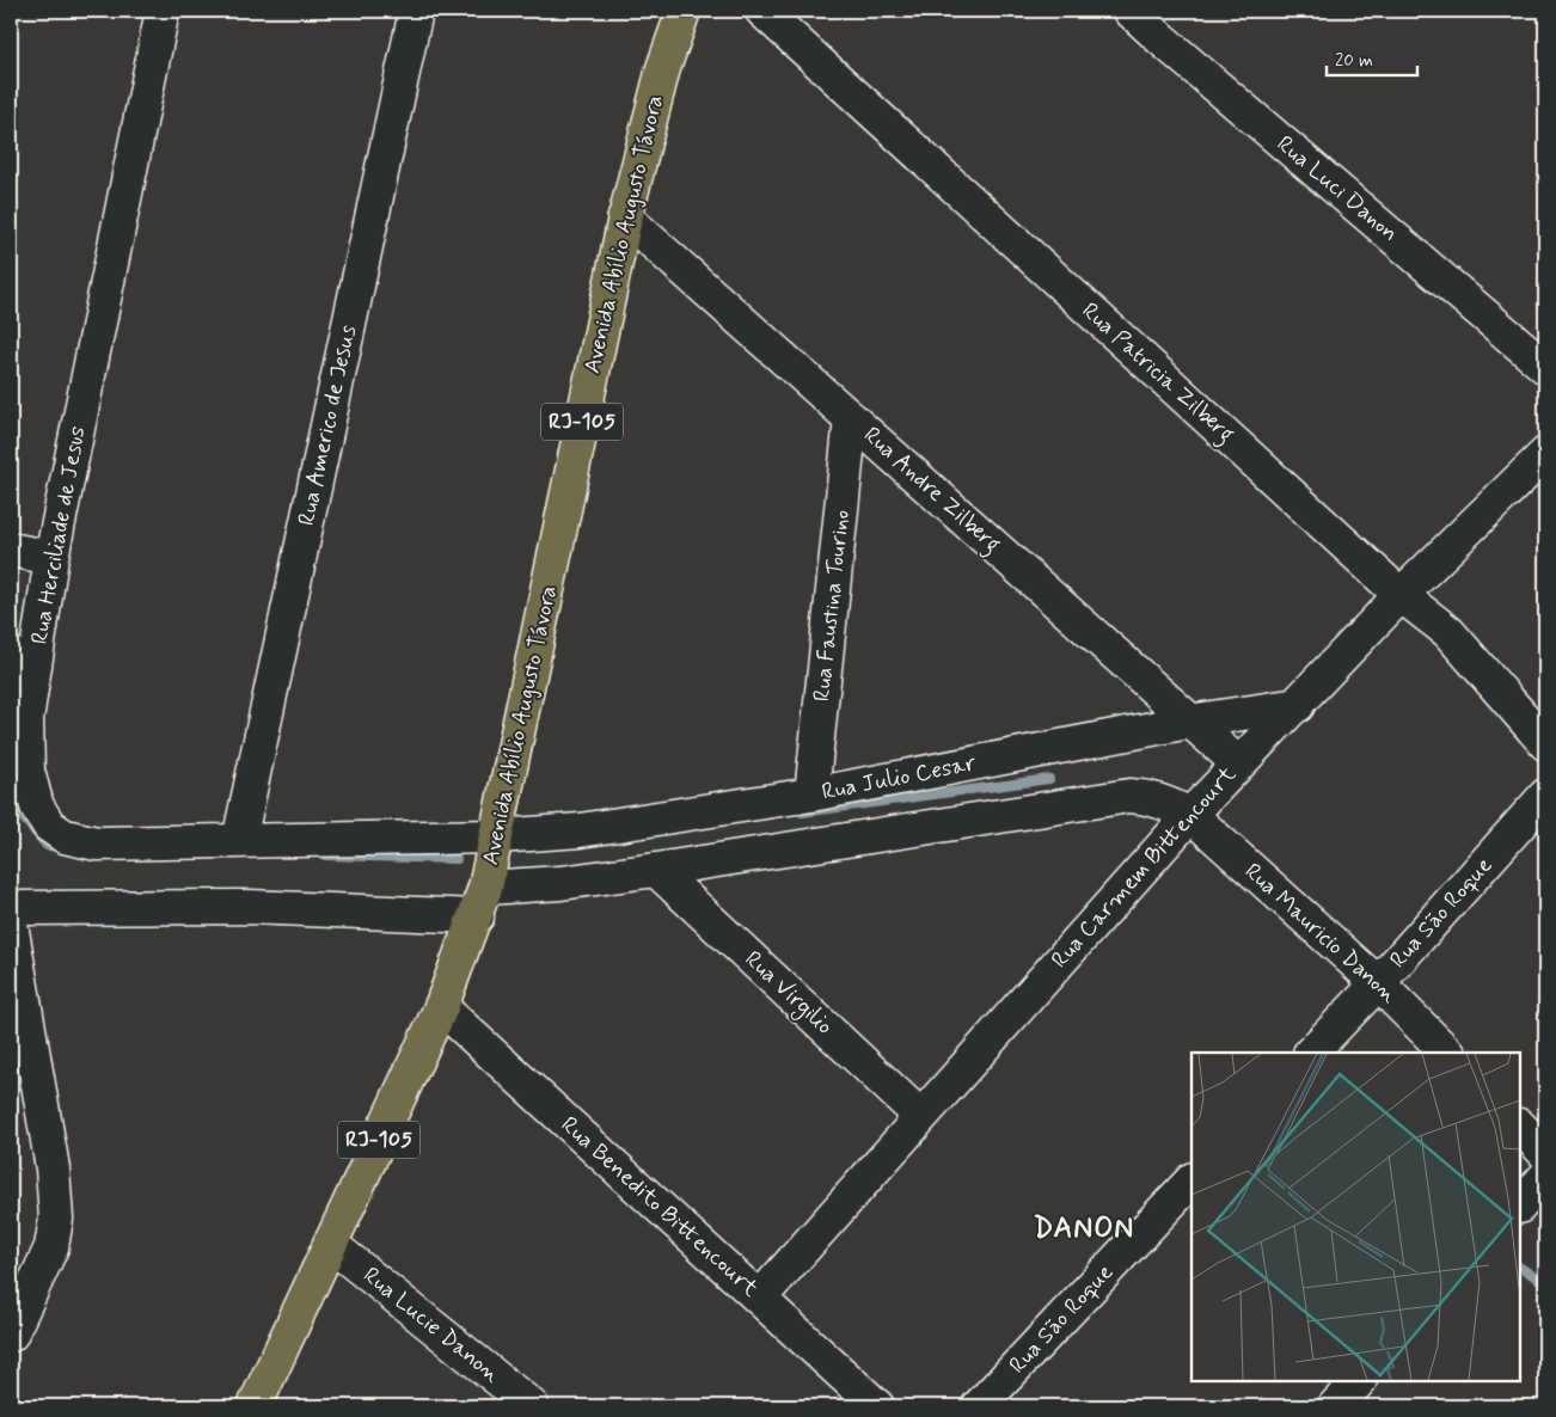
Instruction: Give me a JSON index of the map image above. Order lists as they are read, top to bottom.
{
  "streets": {
    "main road": ["Avenida Abílio Augusto Távora", "RJ-105"],
    "street": [
      "Rua Luci Danon",
      "Rua Patricia Zilberg",
      "Rua Americo de Jesus",
      "Rua Andre Zilberg",
      "Rua Herciliade de Jesus",
      "Rua Faustina Tourino",
      "Rua Julio Cesar",
      "Rua Carmem Bittencourt",
      "Rua São Roque",
      "Rua Mauricio Danon",
      "Rua Virgilio",
      "Rua Benedito Bittencourt",
      "Rua Lucie Danon"
    ]
  },
  "crossings": [
    ["Avenida Abílio Augusto Távora", "Rua Andre Zilberg"],
    ["Avenida Abílio Augusto Távora", "Rua Herciliade de Jesus"],
    ["Avenida Abílio Augusto Távora", "Rua Julio Cesar"],
    ["Avenida Abílio Augusto Távora", "Rua Benedito Bittencourt"],
    ["Avenida Abílio Augusto Távora", "Rua Lucie Danon"],
    ["Rua Patricia Zilberg", "Rua Carmem Bittencourt"],
    ["Rua Americo de Jesus", "Rua Herciliade de Jesus"],
    ["Rua Andre Zilberg", "Rua Faustina Tourino"],
    ["Rua Andre Zilberg", "Rua Julio Cesar"],
    ["Rua Andre Zilberg", "Rua Carmem Bittencourt"],
    ["Rua Herciliade de Jesus", "Rua Julio Cesar"],
    ["Rua Faustina Tourino", "Rua Julio Cesar"],
    ["Rua Julio Cesar", "Rua Carmem Bittencourt"],
    ["Rua Carmem Bittencourt", "Rua Mauricio Danon"],
    ["Rua Carmem Bittencourt", "Rua Virgilio"],
    ["Rua Carmem Bittencourt", "Rua Benedito Bittencourt"],
    ["Rua São Roque", "Rua Mauricio Danon"]
  ],
  "districts": ["DANON"],
  "scale_bar": "20 m"
}
